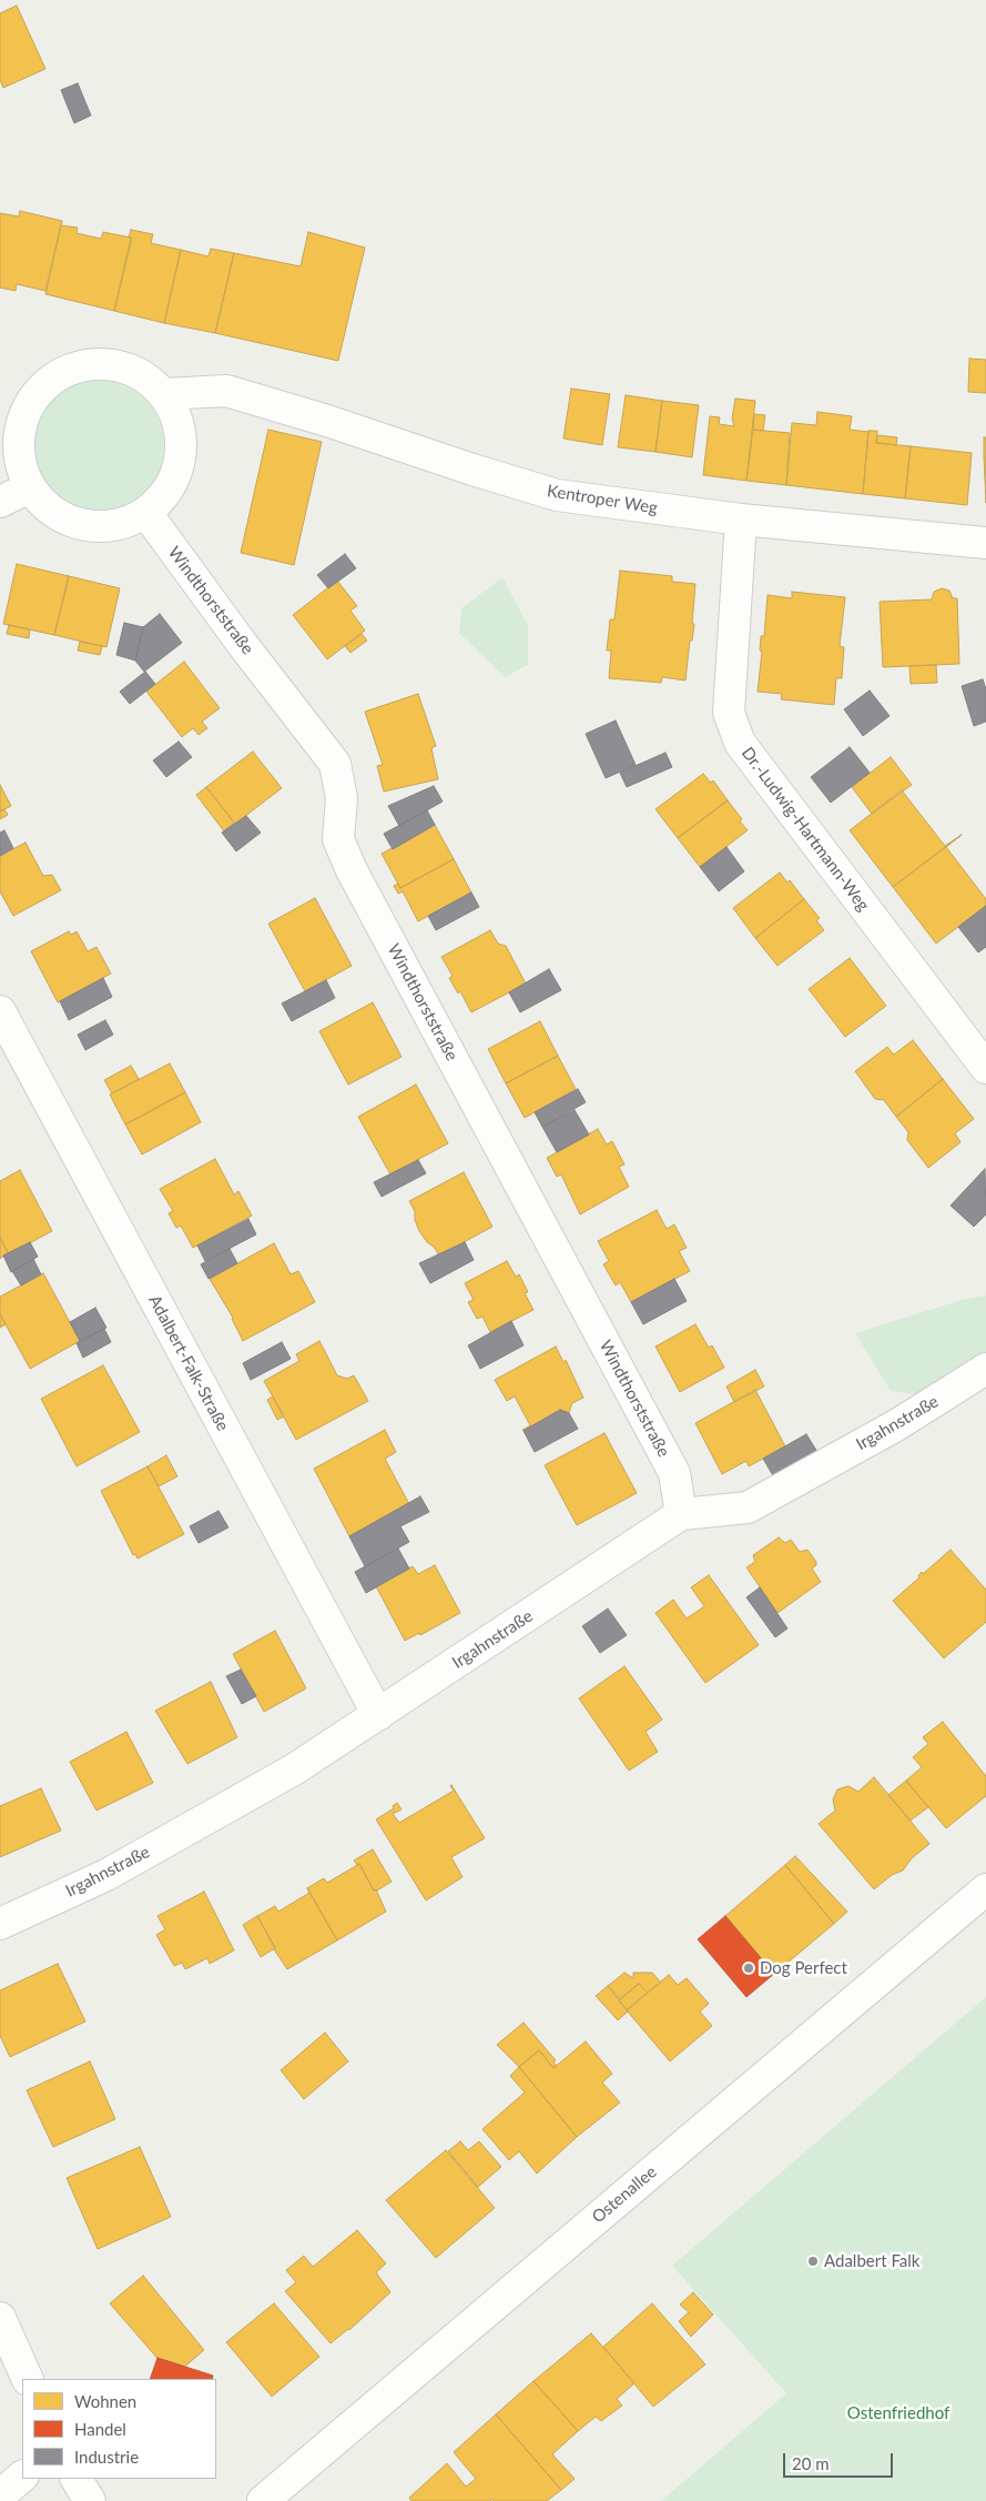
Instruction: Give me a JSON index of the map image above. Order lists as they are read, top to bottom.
{
  "streets": {
    "street": [
      "Kentroper Weg",
      "Windthorststraße",
      "Dr.-Ludwig-Hartmann-Weg",
      "Adalbert-Falk-Straße",
      "Irgahnstraße",
      "Ostenallee"
    ]
  },
  "crossings": [
    ["Kentroper Weg", "Windthorststraße"],
    ["Kentroper Weg", "Dr.-Ludwig-Hartmann-Weg"],
    ["Windthorststraße", "Irgahnstraße"],
    ["Adalbert-Falk-Straße", "Irgahnstraße"]
  ],
  "parks": ["Ostenfriedhof"],
  "places": ["Dog Perfect", "Adalbert Falk"],
  "legend": ["Wohnen", "Handel", "Industrie"],
  "scale_bar": "20 m"
}
